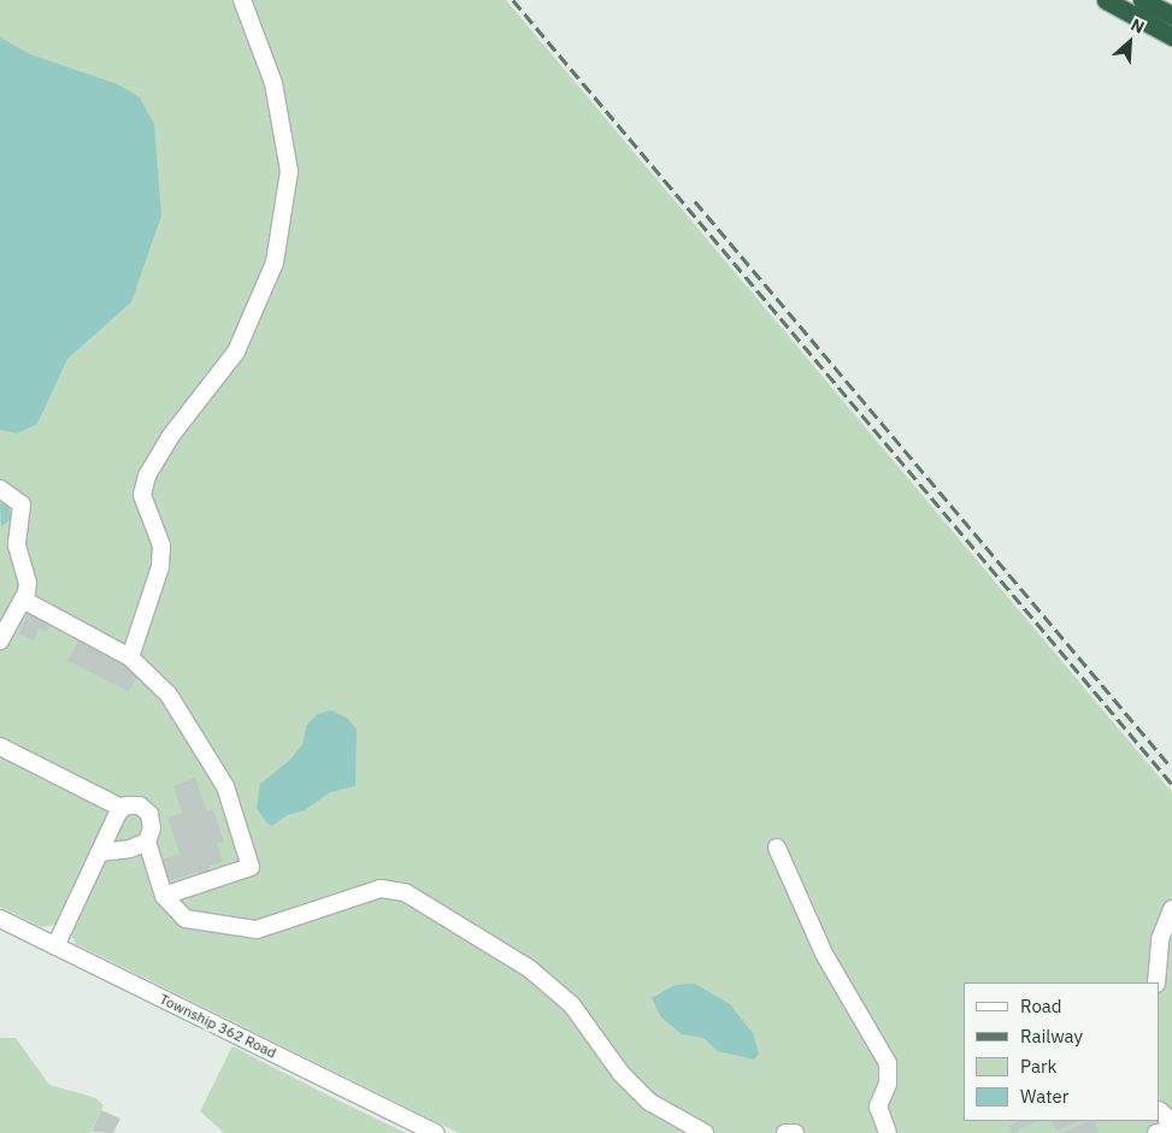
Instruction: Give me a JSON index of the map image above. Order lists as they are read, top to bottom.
{
  "streets": {
    "street": ["Township 362 Road"]
  },
  "legend": [
    "Road",
    "Railway",
    "Park",
    "Water"
  ],
  "north": "top right"
}
